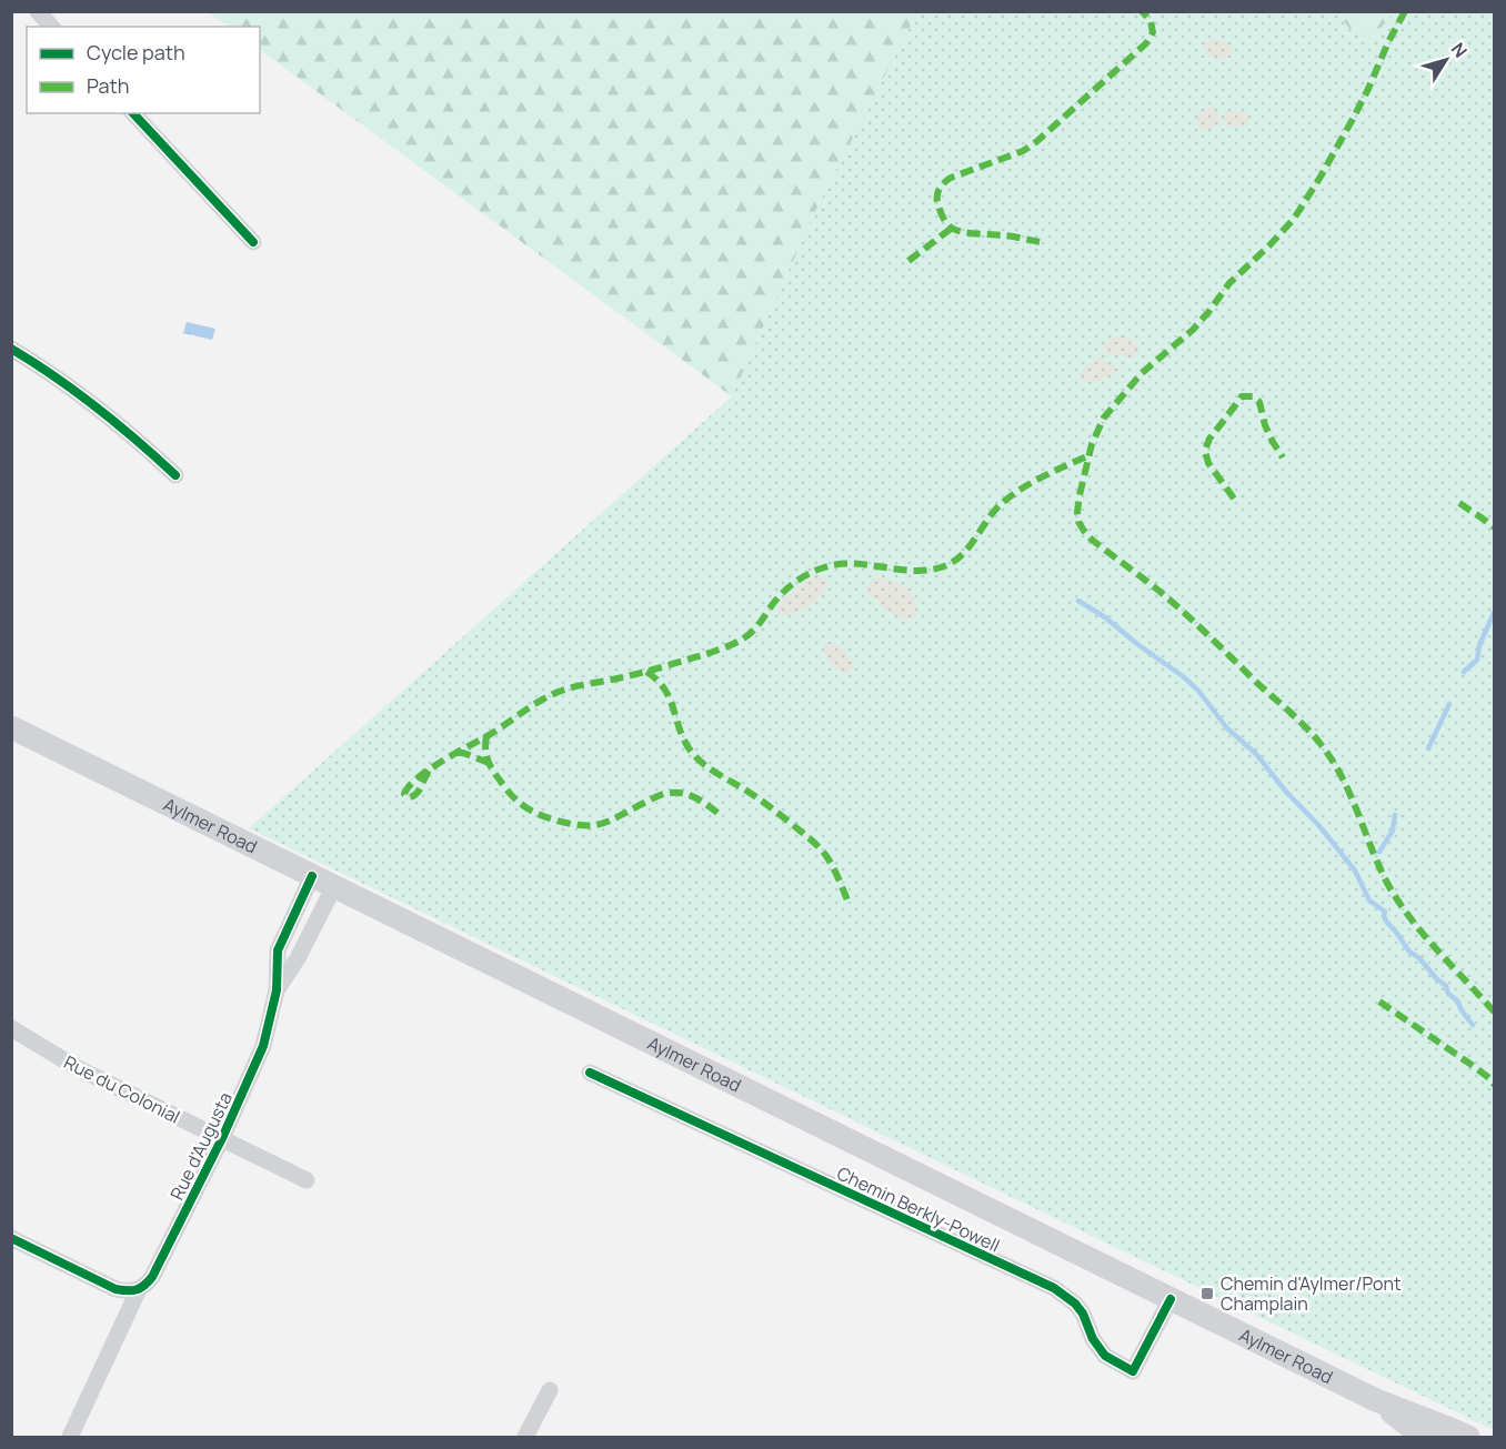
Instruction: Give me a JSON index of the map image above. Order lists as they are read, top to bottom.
{
  "streets": {
    "main road": ["Aylmer Road"],
    "street": ["Rue du Colonial", "Rue d'Augusta", "Chemin Berkly-Powell"]
  },
  "crossings": [
    ["Aylmer Road", "Rue d'Augusta"],
    ["Aylmer Road", "Chemin Berkly-Powell"],
    ["Rue du Colonial", "Rue d'Augusta"]
  ],
  "places": {
    "transit": ["Chemin d'Aylmer/Pont Champlain"]
  },
  "legend": ["Cycle path", "Path"],
  "north": "top right"
}
